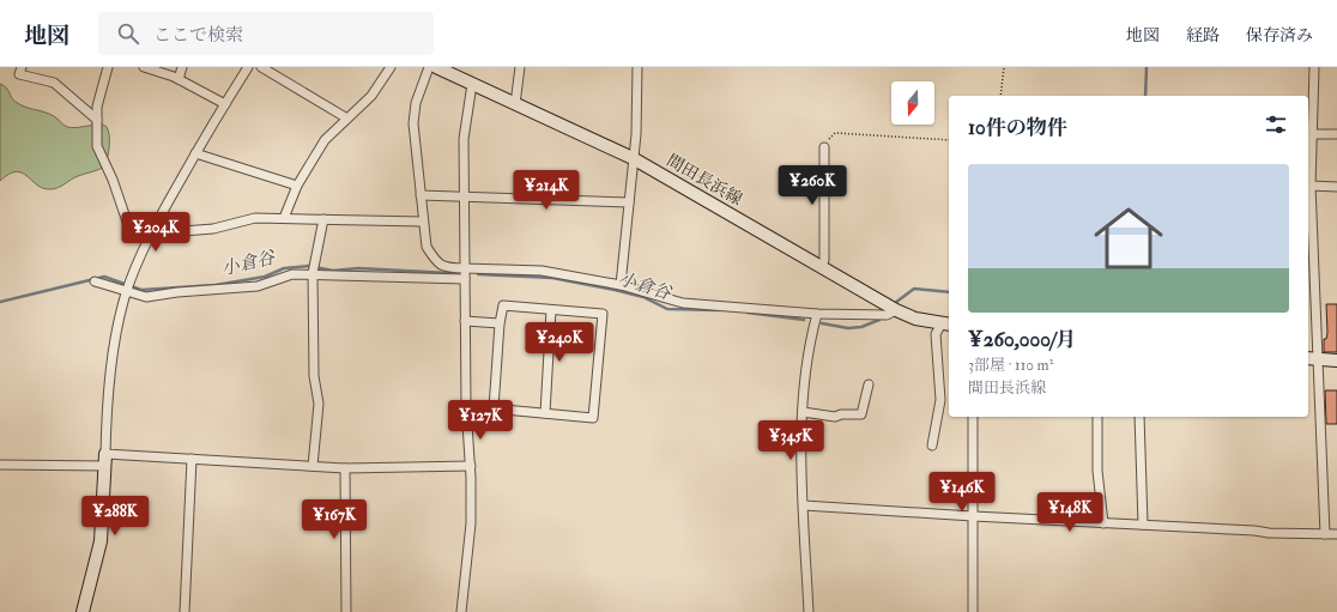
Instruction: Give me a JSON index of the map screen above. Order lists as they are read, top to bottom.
{
  "streets": {
    "main road": ["間田長浜線"]
  },
  "water": ["小倉谷"],
  "north": "bottom",
  "page": {
    "header": "地図",
    "search": "ここで検索",
    "nav": ["地図", "経路", "保存済み"],
    "heading": "10件の物件",
    "list": [
      {
        "name": "¥260,000/月",
        "note": "3部屋 · 110 m² · 間田長浜線"
      }
    ],
    "price": [
      "¥260K",
      "¥214K",
      "¥204K",
      "¥240K",
      "¥127K",
      "¥345K",
      "¥146K",
      "¥148K",
      "¥288K",
      "¥167K"
    ]
  }
}
